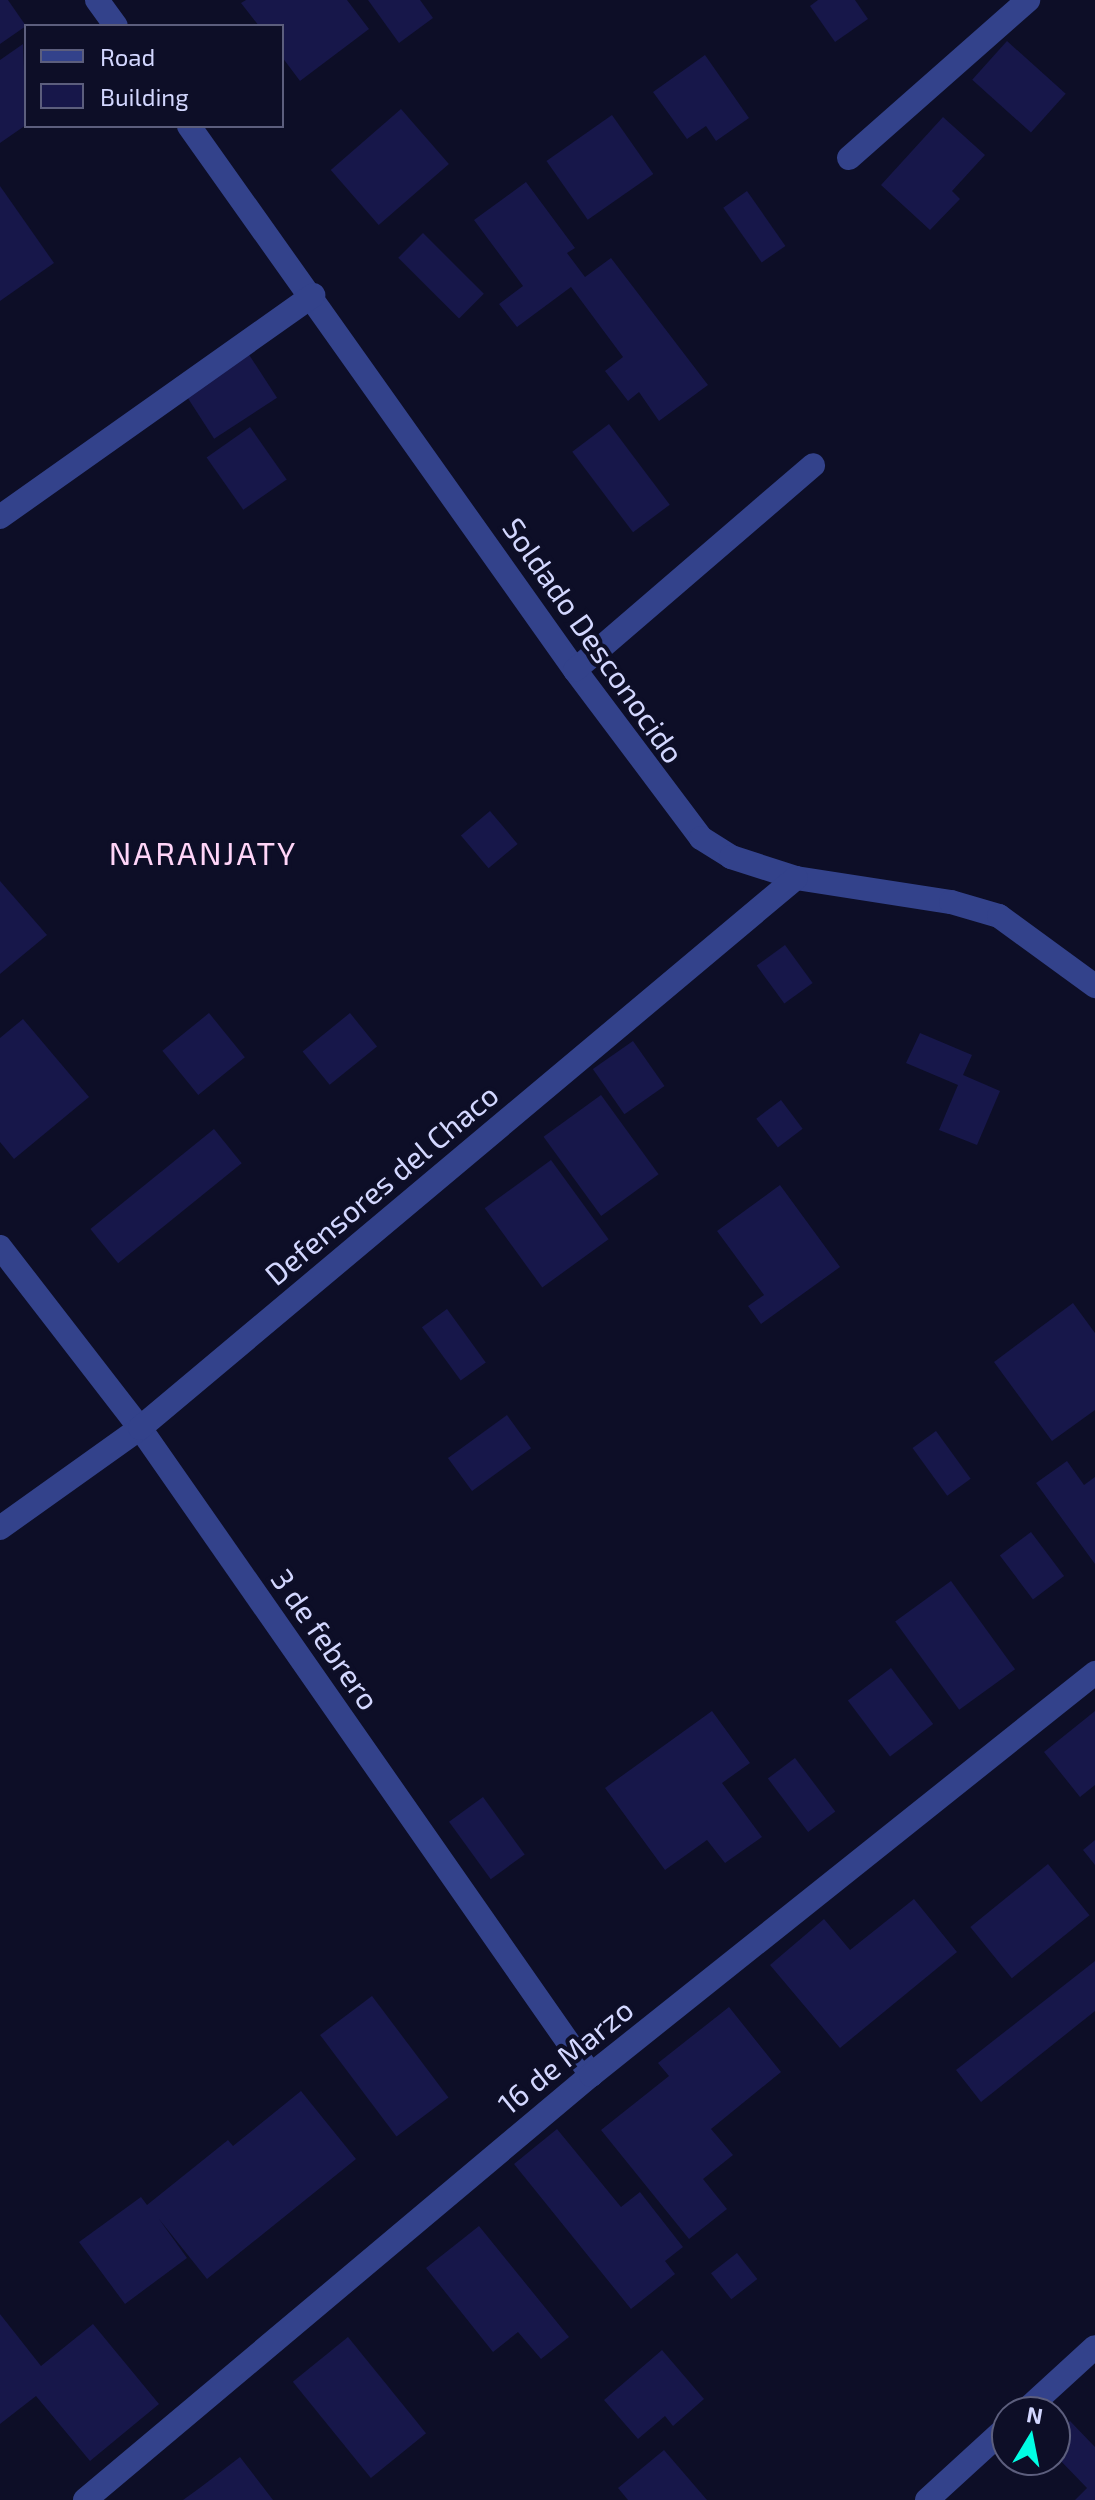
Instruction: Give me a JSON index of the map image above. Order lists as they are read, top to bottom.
{
  "streets": {
    "street": [
      "Soldado Desconocido",
      "Defensores del Chaco",
      "3 de febrero",
      "16 de Marzo"
    ]
  },
  "crossings": [
    ["Soldado Desconocido", "Defensores del Chaco"],
    ["Defensores del Chaco", "3 de febrero"],
    ["3 de febrero", "16 de Marzo"]
  ],
  "districts": ["NARANJATY"],
  "legend": ["Road", "Building"],
  "north": "top"
}
